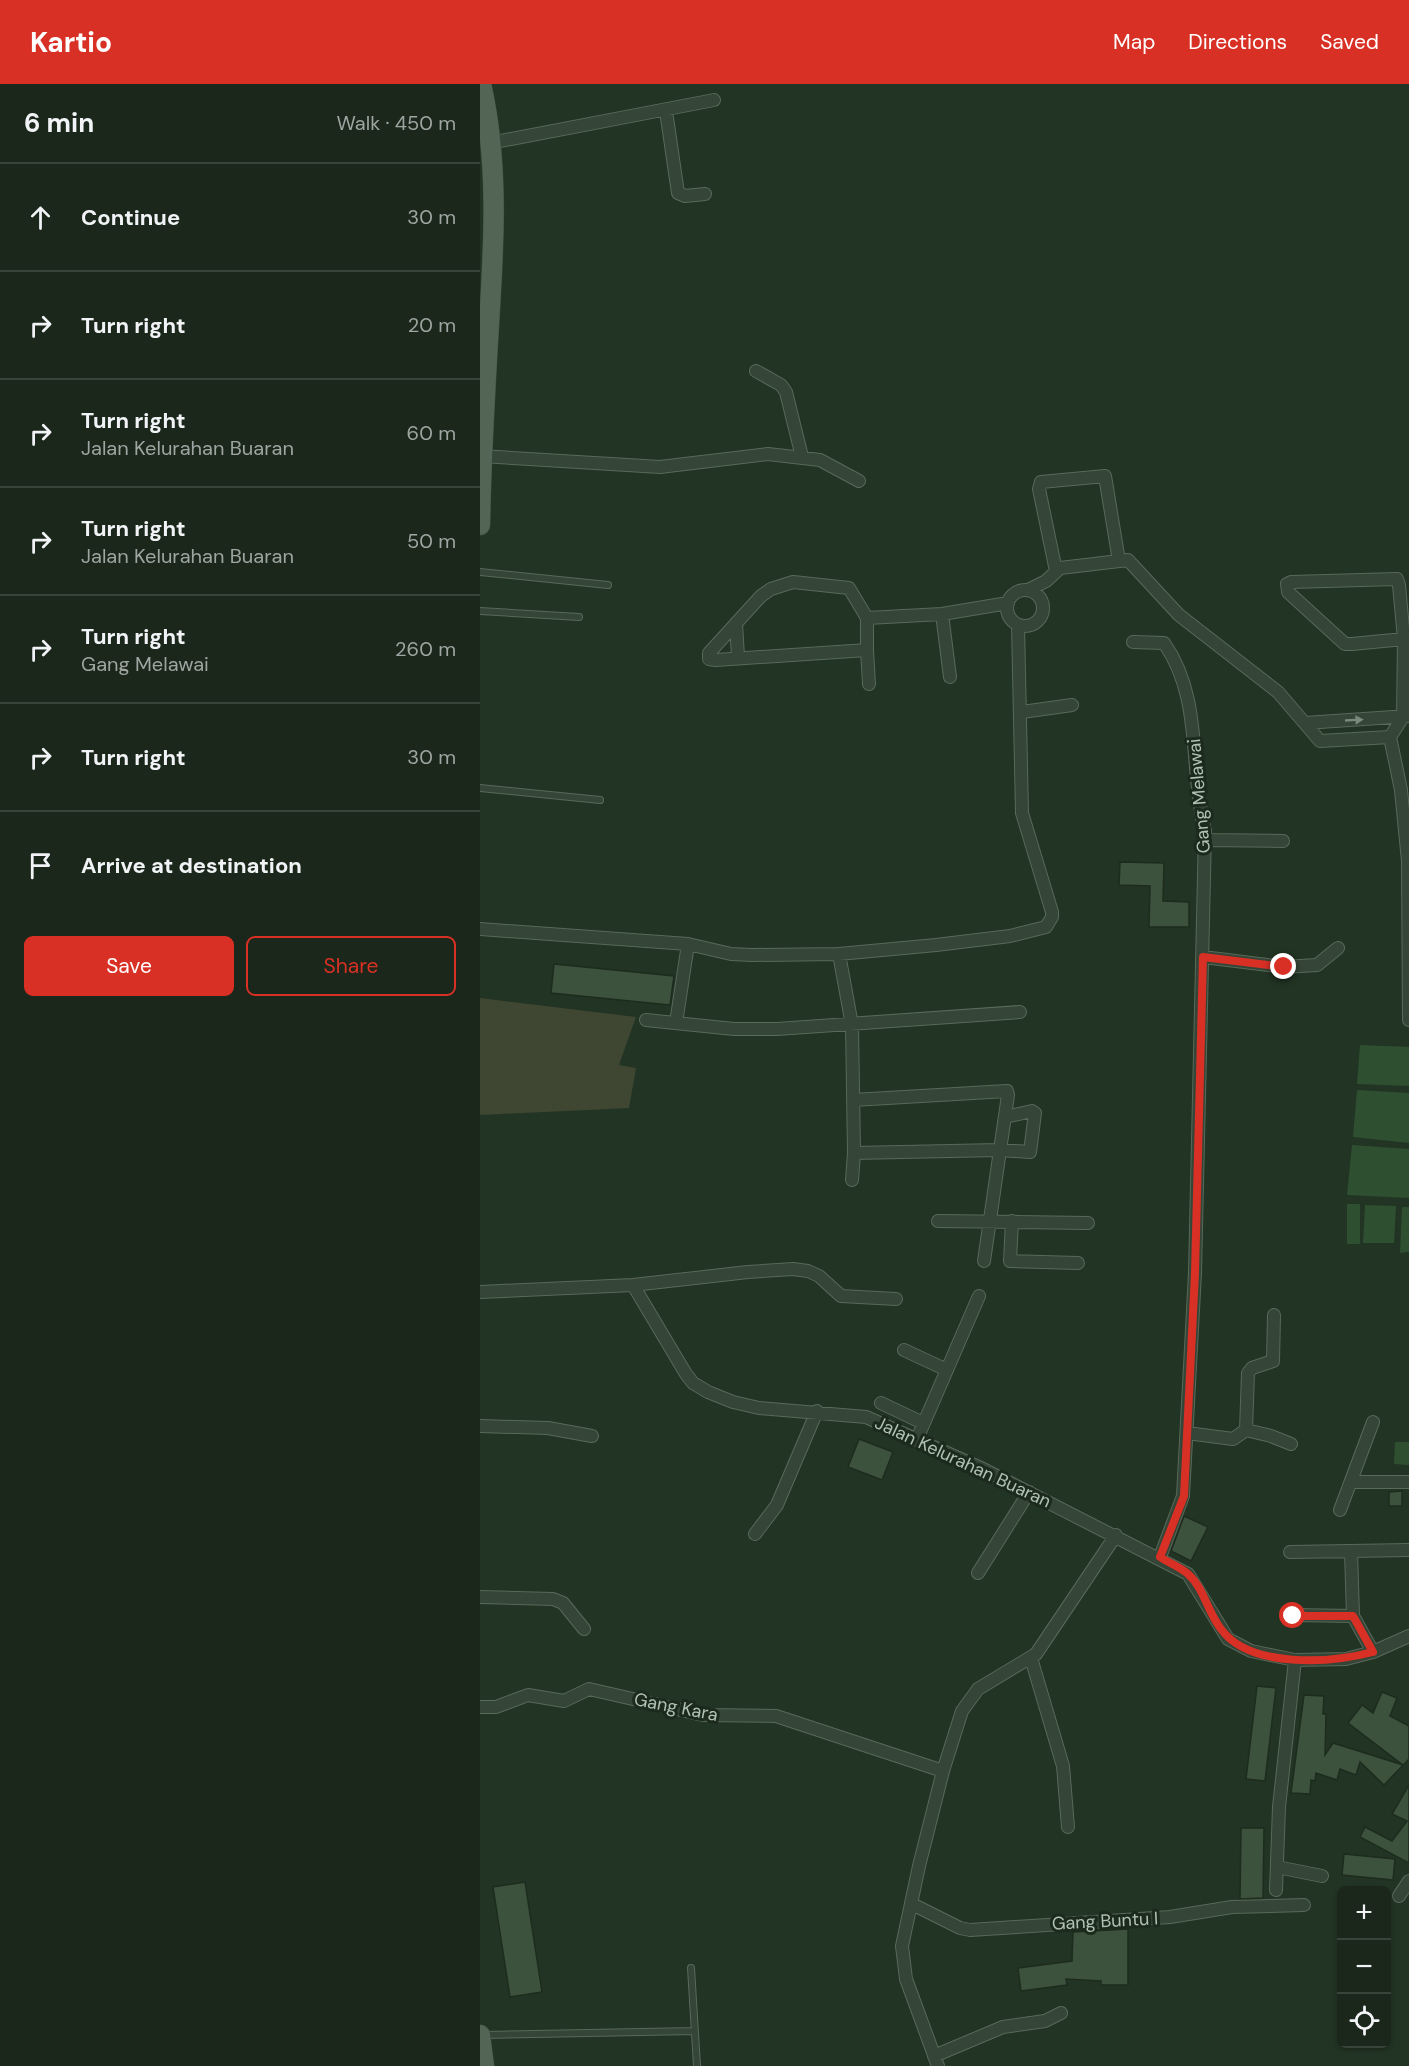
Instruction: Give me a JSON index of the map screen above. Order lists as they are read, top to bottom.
{
  "streets": {
    "street": [
      "Gang Melawai",
      "Jalan Kelurahan Buaran",
      "Gang Kara",
      "Gang Buntu I"
    ]
  },
  "crossings": [
    ["Gang Melawai", "Jalan Kelurahan Buaran"]
  ],
  "page": {
    "header": "Kartio",
    "nav": ["Map", "Directions", "Saved"],
    "heading": ["6 min", "Walk · 450 m"],
    "list": [
      ["Continue", "30 m"],
      ["Turn right", "20 m"],
      ["Turn right", "Jalan Kelurahan Buaran", "60 m"],
      ["Turn right", "Jalan Kelurahan Buaran", "50 m"],
      ["Turn right", "Gang Melawai", "260 m"],
      ["Turn right", "30 m"],
      "Arrive at destination"
    ],
    "buttons": ["Save", "Share"],
    "map_buttons": ["+", "−"]
  }
}
